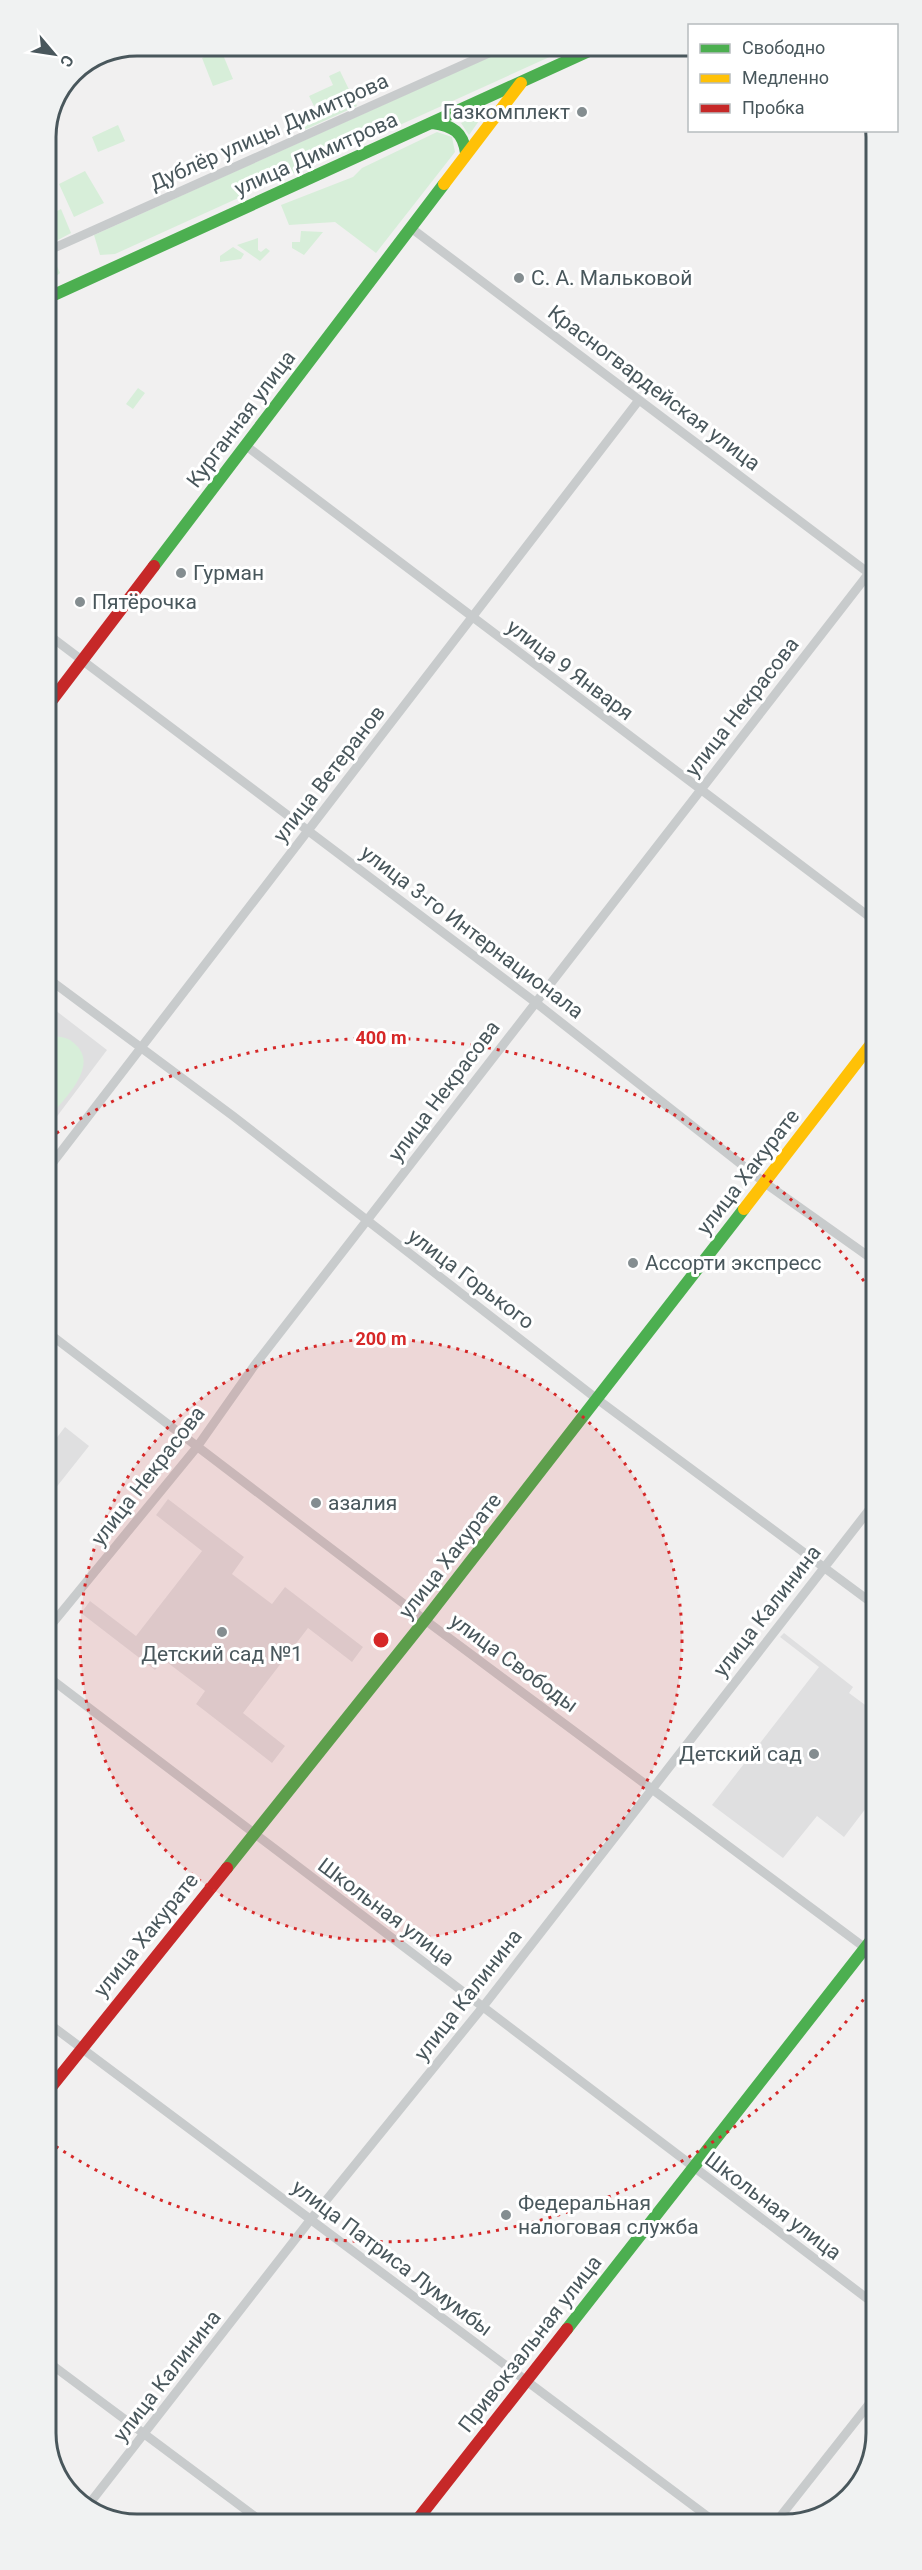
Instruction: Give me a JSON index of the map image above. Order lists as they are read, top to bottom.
{
  "streets": {
    "main road": [
      "улица Димитрова",
      "Курганная улица",
      "улица Хакурате",
      "Привокзальная улица"
    ],
    "street": [
      "Дублёр улицы Димитрова",
      "Красногвардейская улица",
      "улица 9 Января",
      "улица Некрасова",
      "улица Ветеранов",
      "улица 3-го Интернационала",
      "улица Горького",
      "улица Калинина",
      "улица Свободы",
      "Школьная улица",
      "улица Патриса Лумумбы"
    ]
  },
  "crossings": [
    ["улица Димитрова", "Курганная улица"],
    ["Красногвардейская улица", "Курганная улица"],
    ["Красногвардейская улица", "улица Ветеранов"],
    ["Курганная улица", "улица 9 Января"],
    ["Курганная улица", "улица 3-го Интернационала"],
    ["улица 9 Января", "улица Некрасова"],
    ["улица 9 Января", "улица Ветеранов"],
    ["улица Некрасова", "улица 3-го Интернационала"],
    ["улица Некрасова", "улица Горького"],
    ["улица Некрасова", "улица Свободы"],
    ["улица Ветеранов", "улица 3-го Интернационала"],
    ["улица Ветеранов", "улица Горького"],
    ["улица 3-го Интернационала", "улица Хакурате"],
    ["улица Хакурате", "улица Горького"],
    ["улица Хакурате", "улица Свободы"],
    ["улица Хакурате", "Школьная улица"],
    ["улица Хакурате", "улица Патриса Лумумбы"],
    ["улица Горького", "улица Калинина"],
    ["улица Калинина", "улица Свободы"],
    ["улица Калинина", "Школьная улица"],
    ["улица Калинина", "улица Патриса Лумумбы"],
    ["улица Свободы", "Привокзальная улица"],
    ["Школьная улица", "Привокзальная улица"],
    ["улица Патриса Лумумбы", "Привокзальная улица"]
  ],
  "places": [
    "Газкомплект",
    "С. А. Мальковой",
    "Гурман",
    "Пятёрочка",
    "Ассорти экспресс",
    "азалия",
    "Детский сад №1",
    "Детский сад",
    "Федеральная налоговая служба"
  ],
  "legend": ["Свободно", "Медленно", "Пробка"],
  "north": "bottom right",
  "rings": ["400 m", "200 m"]
}
